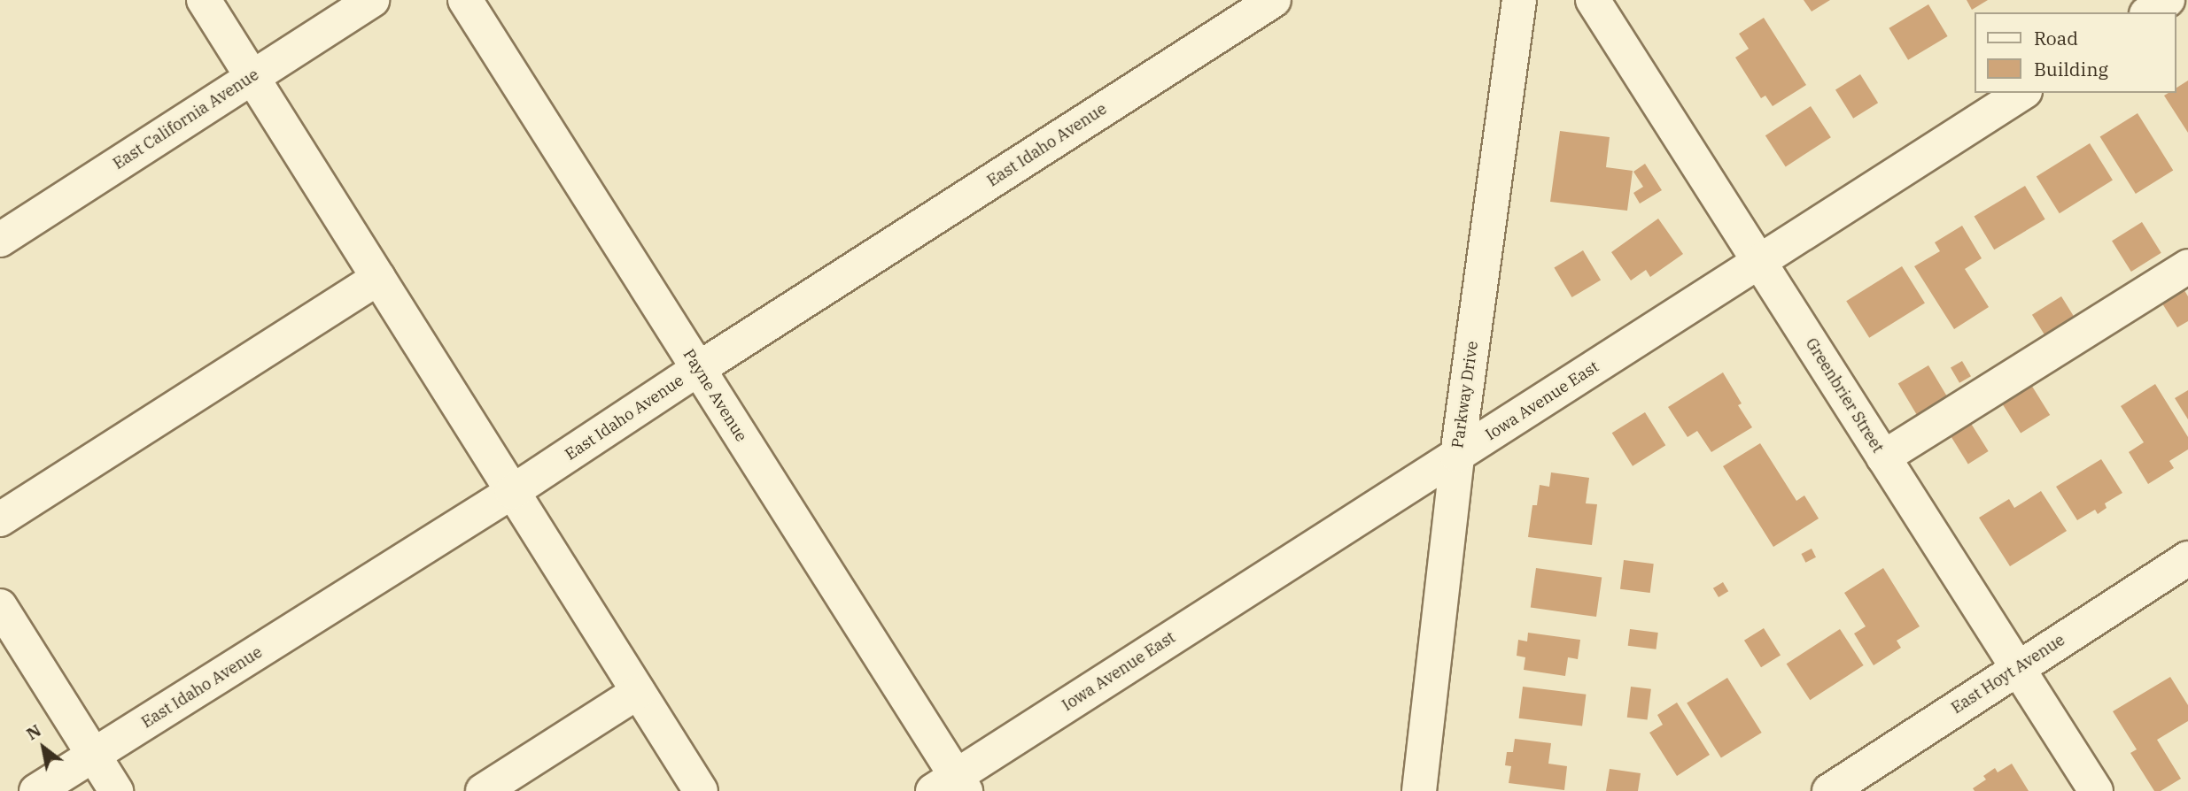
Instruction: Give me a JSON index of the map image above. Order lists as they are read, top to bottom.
{
  "streets": {
    "street": [
      "East California Avenue",
      "East Idaho Avenue",
      "Parkway Drive",
      "Payne Avenue",
      "Greenbrier Street",
      "Iowa Avenue East",
      "East Hoyt Avenue"
    ]
  },
  "crossings": [
    ["East Idaho Avenue", "Payne Avenue"],
    ["Parkway Drive", "Iowa Avenue East"],
    ["Payne Avenue", "Iowa Avenue East"],
    ["Greenbrier Street", "Iowa Avenue East"],
    ["Greenbrier Street", "East Hoyt Avenue"]
  ],
  "legend": ["Road", "Building"],
  "north": "top left"
}
